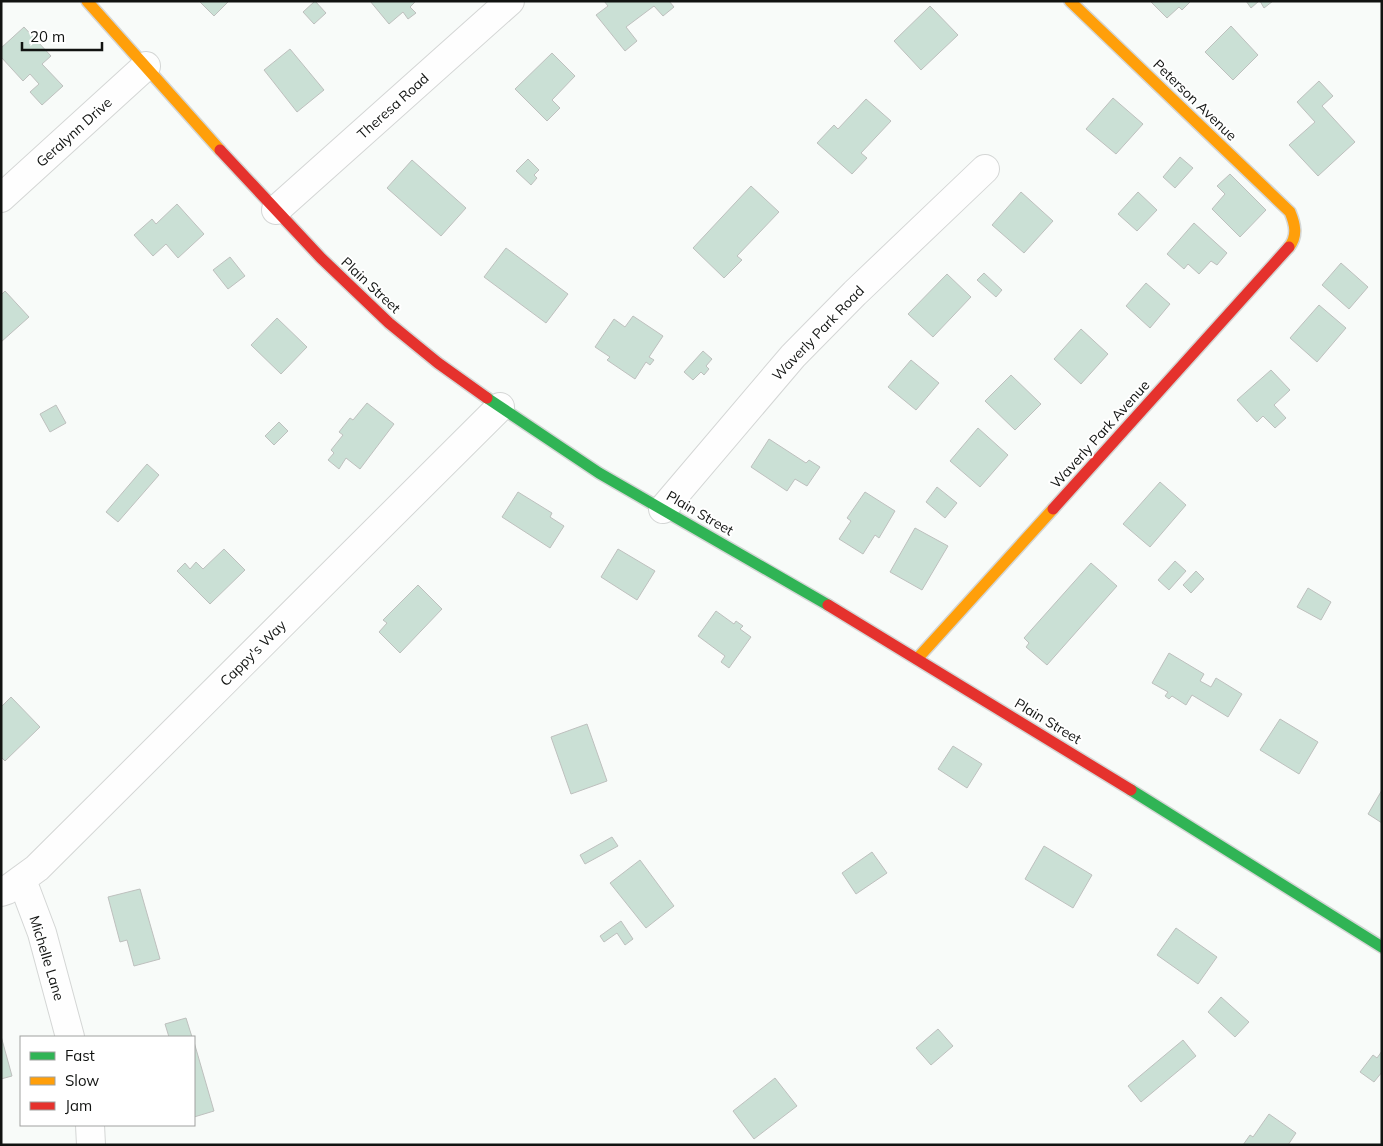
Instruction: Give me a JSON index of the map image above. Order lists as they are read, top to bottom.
{
  "streets": {
    "main road": ["Peterson Avenue", "Plain Street", "Waverly Park Avenue"],
    "street": [
      "Theresa Road",
      "Geralynn Drive",
      "Waverly Park Road",
      "Cappy's Way",
      "Michelle Lane"
    ]
  },
  "crossings": [
    ["Peterson Avenue", "Waverly Park Avenue"],
    ["Theresa Road", "Plain Street"],
    ["Geralynn Drive", "Plain Street"],
    ["Plain Street", "Waverly Park Road"],
    ["Plain Street", "Waverly Park Avenue"],
    ["Plain Street", "Cappy's Way"],
    ["Cappy's Way", "Michelle Lane"]
  ],
  "legend": ["Fast", "Slow", "Jam"],
  "scale_bar": "20 m"
}
